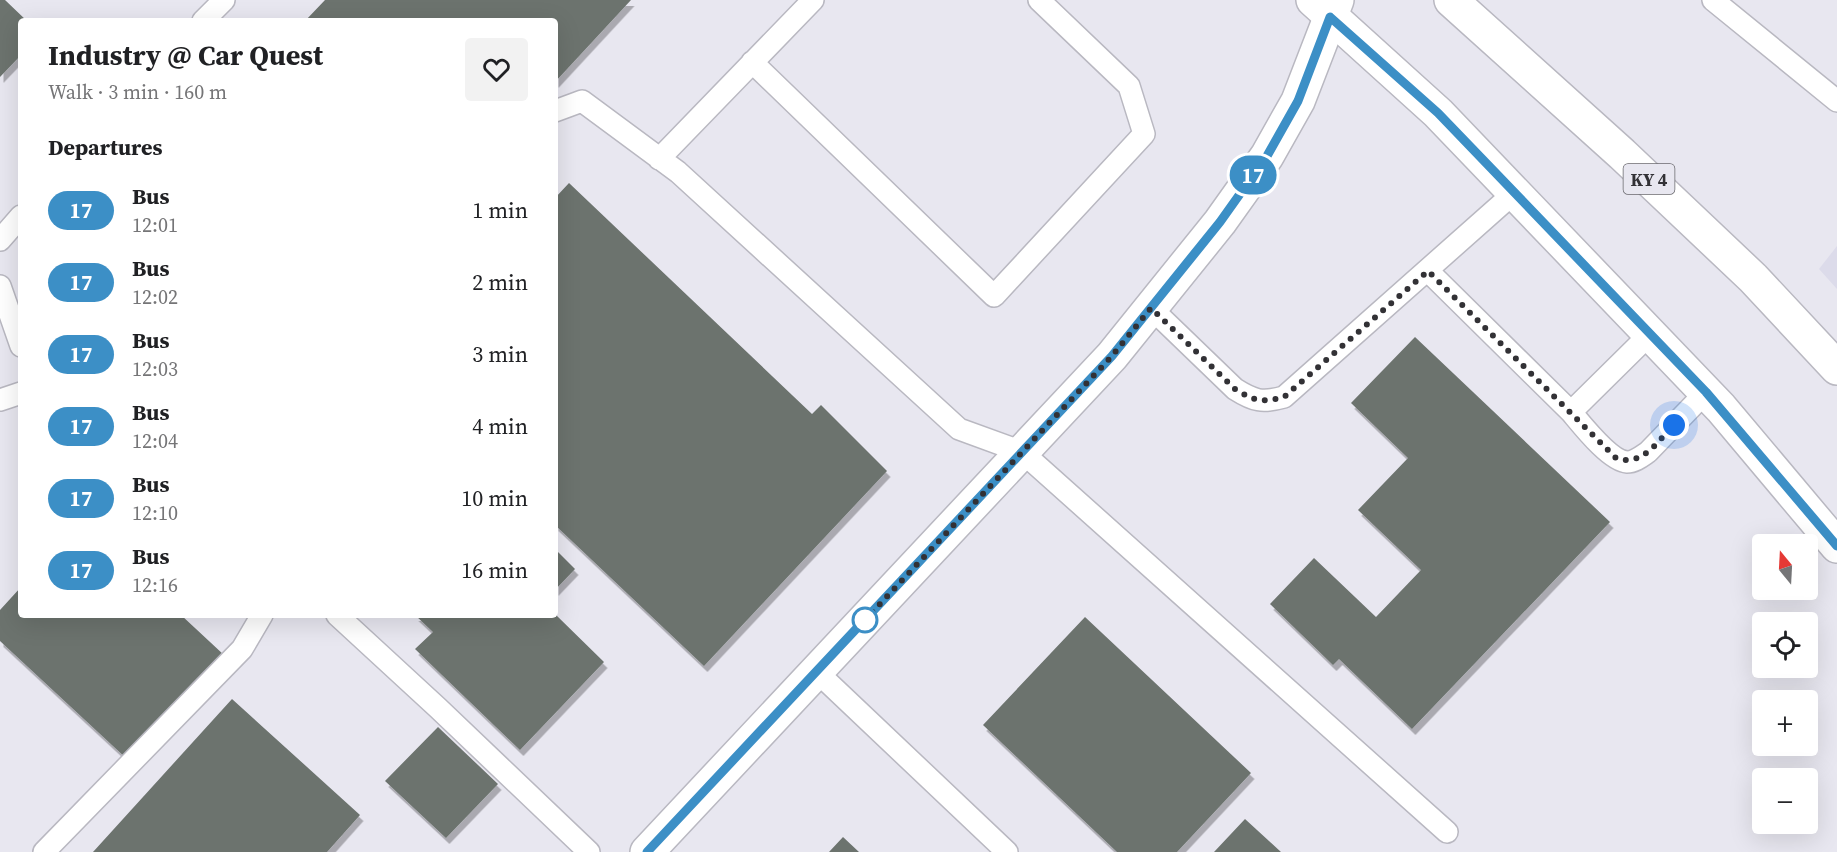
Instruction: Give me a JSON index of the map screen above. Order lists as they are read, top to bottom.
{
  "streets": {
    "main road": ["KY 4"]
  },
  "lines": ["bus line 17"],
  "north": "top",
  "page": {
    "on_map": "17",
    "heading": [
      ["Industry @ Car Quest", "Walk · 3 min · 160 m"],
      "Departures"
    ],
    "list": [
      {
        "mark": "17",
        "name": "Bus",
        "note": "12:01",
        "value": "1 min"
      },
      {
        "mark": "17",
        "name": "Bus",
        "note": "12:02",
        "value": "2 min"
      },
      {
        "mark": "17",
        "name": "Bus",
        "note": "12:03",
        "value": "3 min"
      },
      {
        "mark": "17",
        "name": "Bus",
        "note": "12:04",
        "value": "4 min"
      },
      {
        "mark": "17",
        "name": "Bus",
        "note": "12:10",
        "value": "10 min"
      },
      {
        "mark": "17",
        "name": "Bus",
        "note": "12:16",
        "value": "16 min"
      }
    ],
    "map_buttons": ["+", "−"]
  }
}
